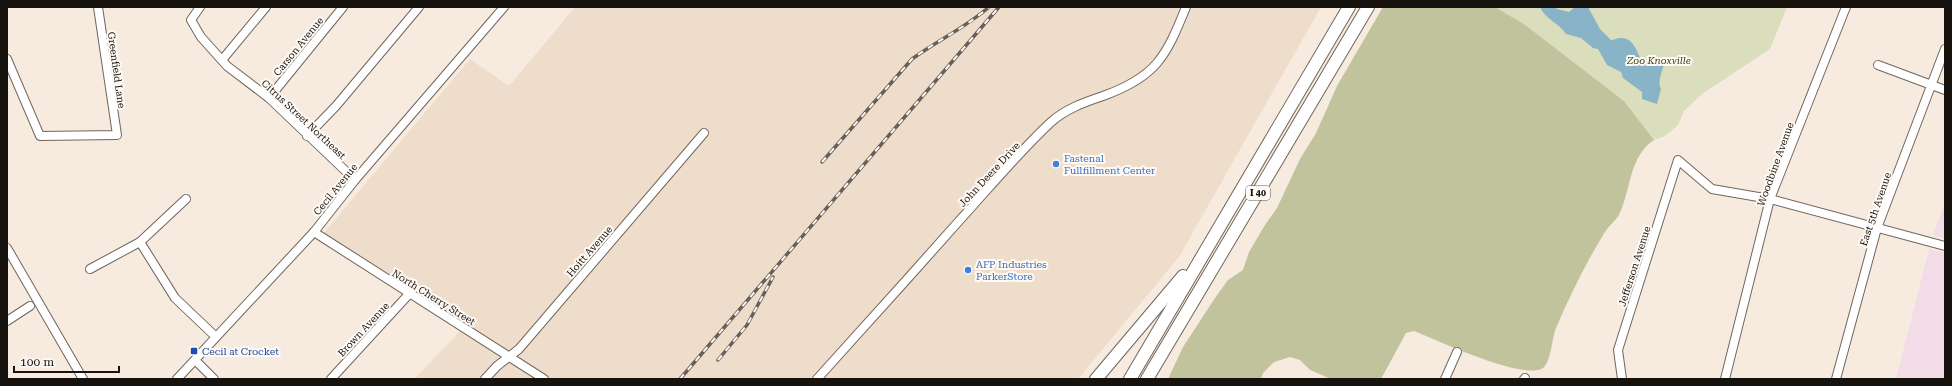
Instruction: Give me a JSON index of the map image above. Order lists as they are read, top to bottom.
{
  "streets": {
    "highway": ["I 40"],
    "street": [
      "Carson Avenue",
      "Greenfield Lane",
      "Citrus Street Northeast",
      "Woodbine Avenue",
      "John Deere Drive",
      "Cecil Avenue",
      "East 5th Avenue",
      "Hoitt Avenue",
      "Jefferson Avenue",
      "North Cherry Street",
      "Brown Avenue"
    ]
  },
  "crossings": [
    ["Carson Avenue", "Citrus Street Northeast"],
    ["Citrus Street Northeast", "Cecil Avenue"],
    ["Woodbine Avenue", "Jefferson Avenue"],
    ["Cecil Avenue", "North Cherry Street"],
    ["Hoitt Avenue", "North Cherry Street"],
    ["North Cherry Street", "Brown Avenue"]
  ],
  "parks": ["Zoo Knoxville"],
  "places": {
    "other": ["Fastenal Fullfillment Center", "AFP Industries ParkerStore"],
    "transit": ["Cecil at Crocket"]
  },
  "scale_bar": "100 m"
}
